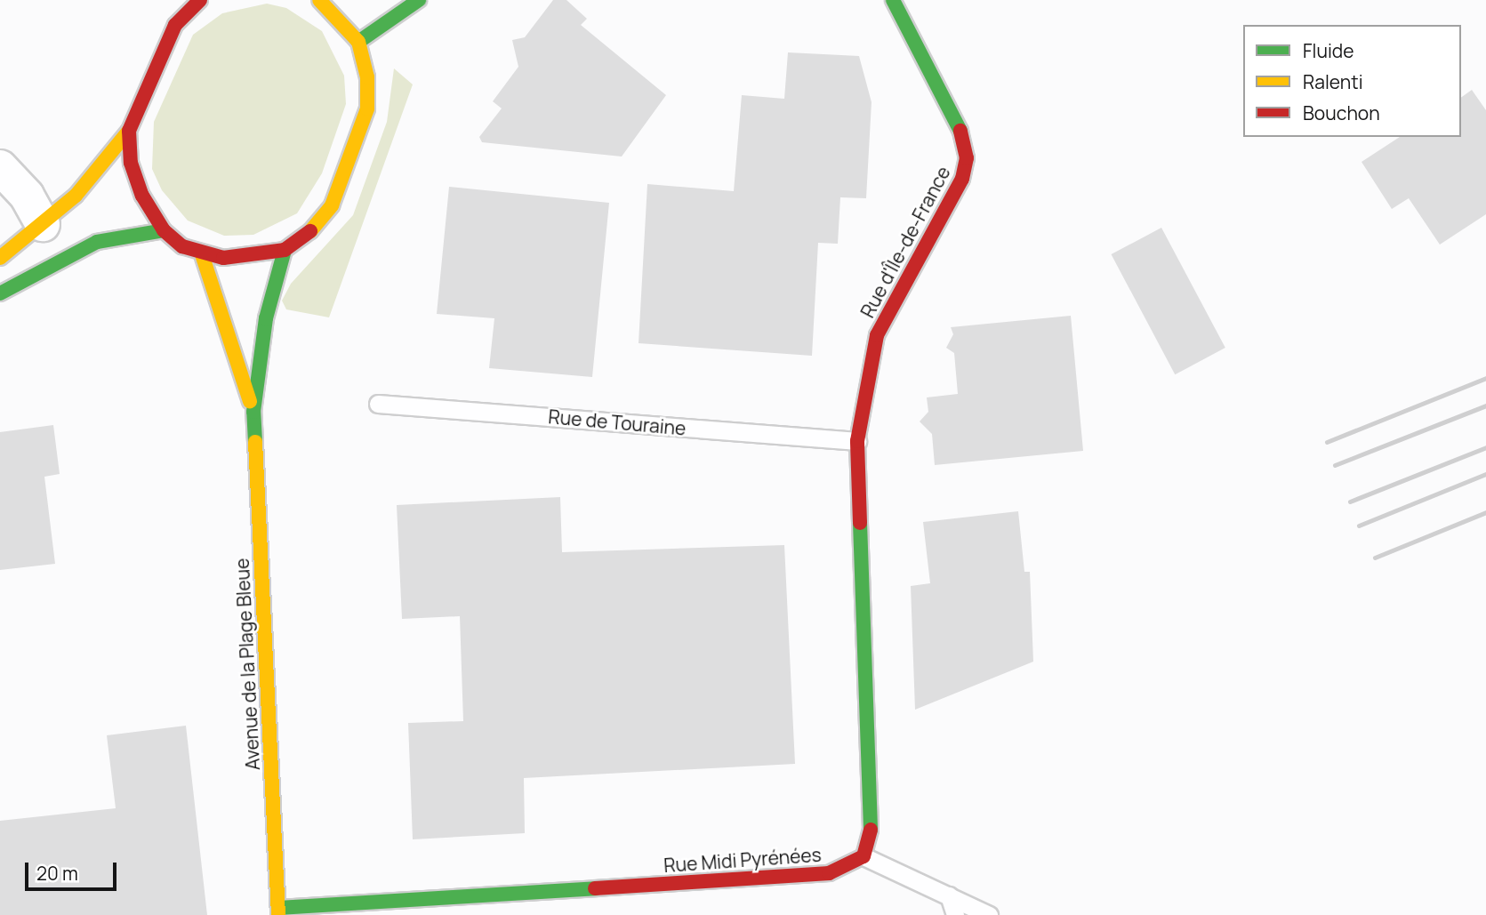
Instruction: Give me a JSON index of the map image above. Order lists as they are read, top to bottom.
{
  "streets": {
    "main road": ["Rue d'Île-de-France", "Avenue de la Plage Bleue", "Rue Midi Pyrénées"],
    "lane": ["Rue de Touraine"]
  },
  "crossings": [
    ["Rue d'Île-de-France", "Rue de Touraine"],
    ["Avenue de la Plage Bleue", "Rue Midi Pyrénées"]
  ],
  "legend": ["Fluide", "Ralenti", "Bouchon"],
  "scale_bar": "20 m"
}
